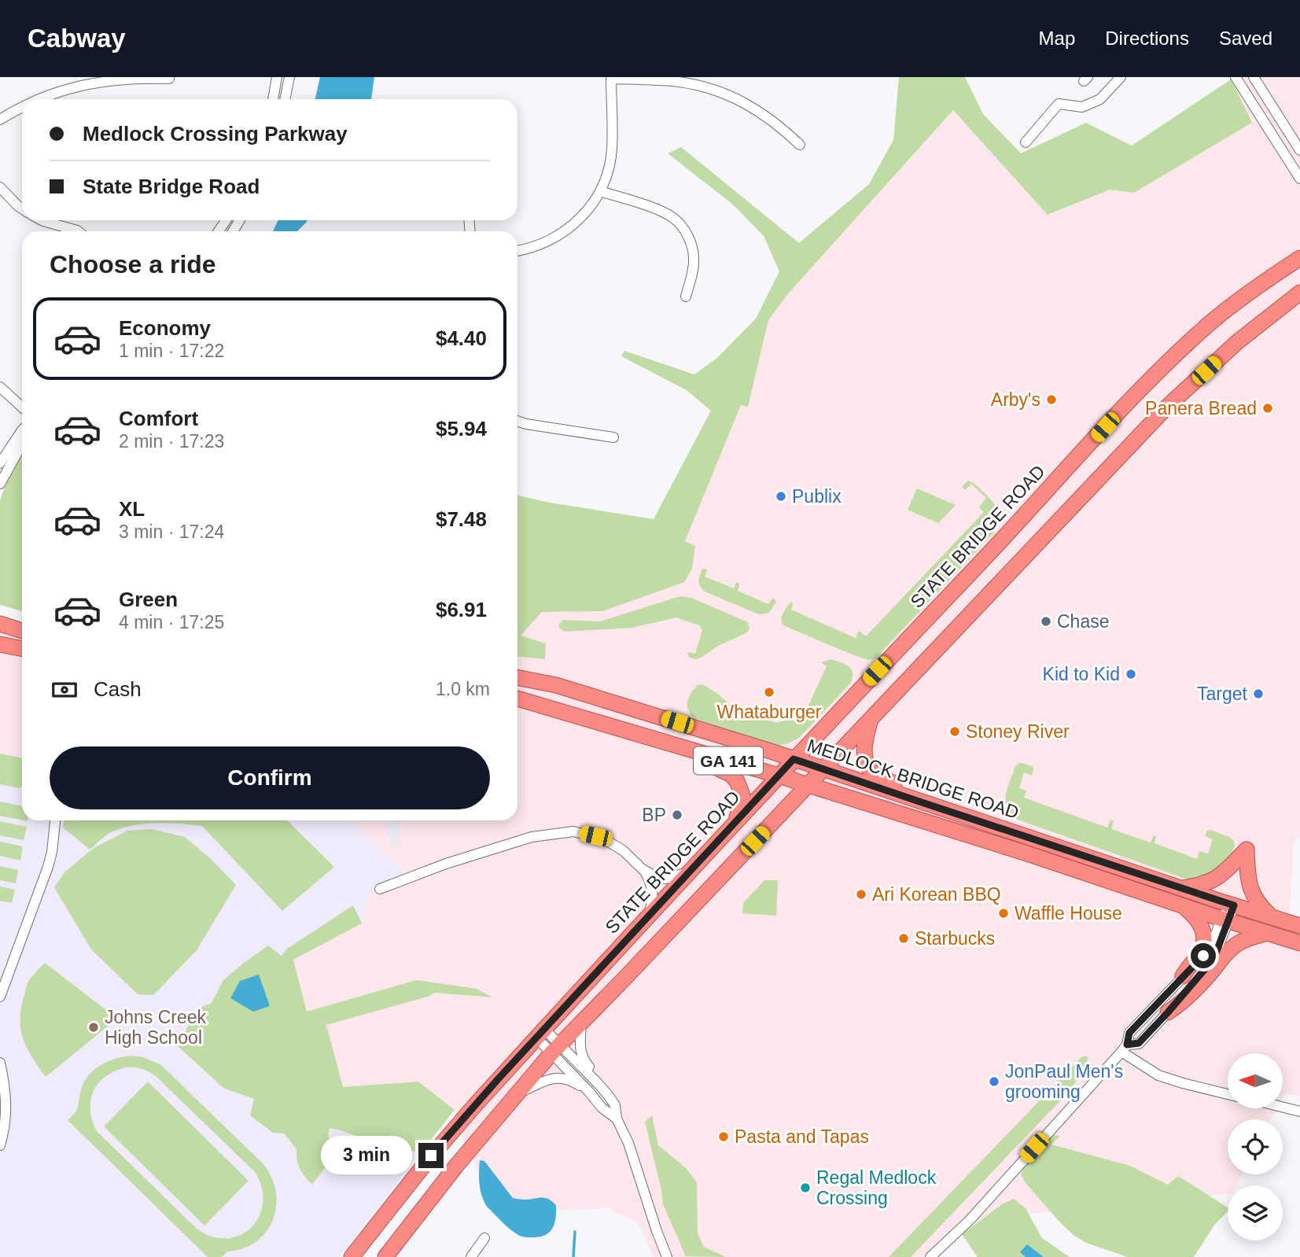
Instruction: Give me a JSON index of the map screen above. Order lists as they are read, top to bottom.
{
  "streets": {
    "highway": ["STATE BRIDGE ROAD", "GA 141", "MEDLOCK BRIDGE ROAD"]
  },
  "crossings": [
    ["STATE BRIDGE ROAD", "MEDLOCK BRIDGE ROAD"]
  ],
  "places": [
    "Arby's",
    "Panera Bread",
    "Publix",
    "Chase",
    "Kid to Kid",
    "Whataburger",
    "Target",
    "Stoney River",
    "BP",
    "Ari Korean BBQ",
    "Waffle House",
    "Starbucks",
    "Johns Creek High School",
    "JonPaul Men's grooming",
    "Pasta and Tapas",
    "Regal Medlock Crossing"
  ],
  "north": "left",
  "page": {
    "header": "Cabway",
    "nav": ["Map", "Directions", "Saved"],
    "banner": ["Medlock Crossing Parkway", "State Bridge Road"],
    "heading": "Choose a ride",
    "list": [
      {
        "name": "Economy",
        "note": "1 min · 17:22",
        "value": "$4.40"
      },
      {
        "name": "Comfort",
        "note": "2 min · 17:23",
        "value": "$5.94"
      },
      {
        "name": "XL",
        "note": "3 min · 17:24",
        "value": "$7.48"
      },
      {
        "name": "Green",
        "note": "4 min · 17:25",
        "value": "$6.91"
      }
    ],
    "pay": ["Cash", "1.0 km"],
    "buttons": "Confirm",
    "bubble": "3 min"
  }
}
